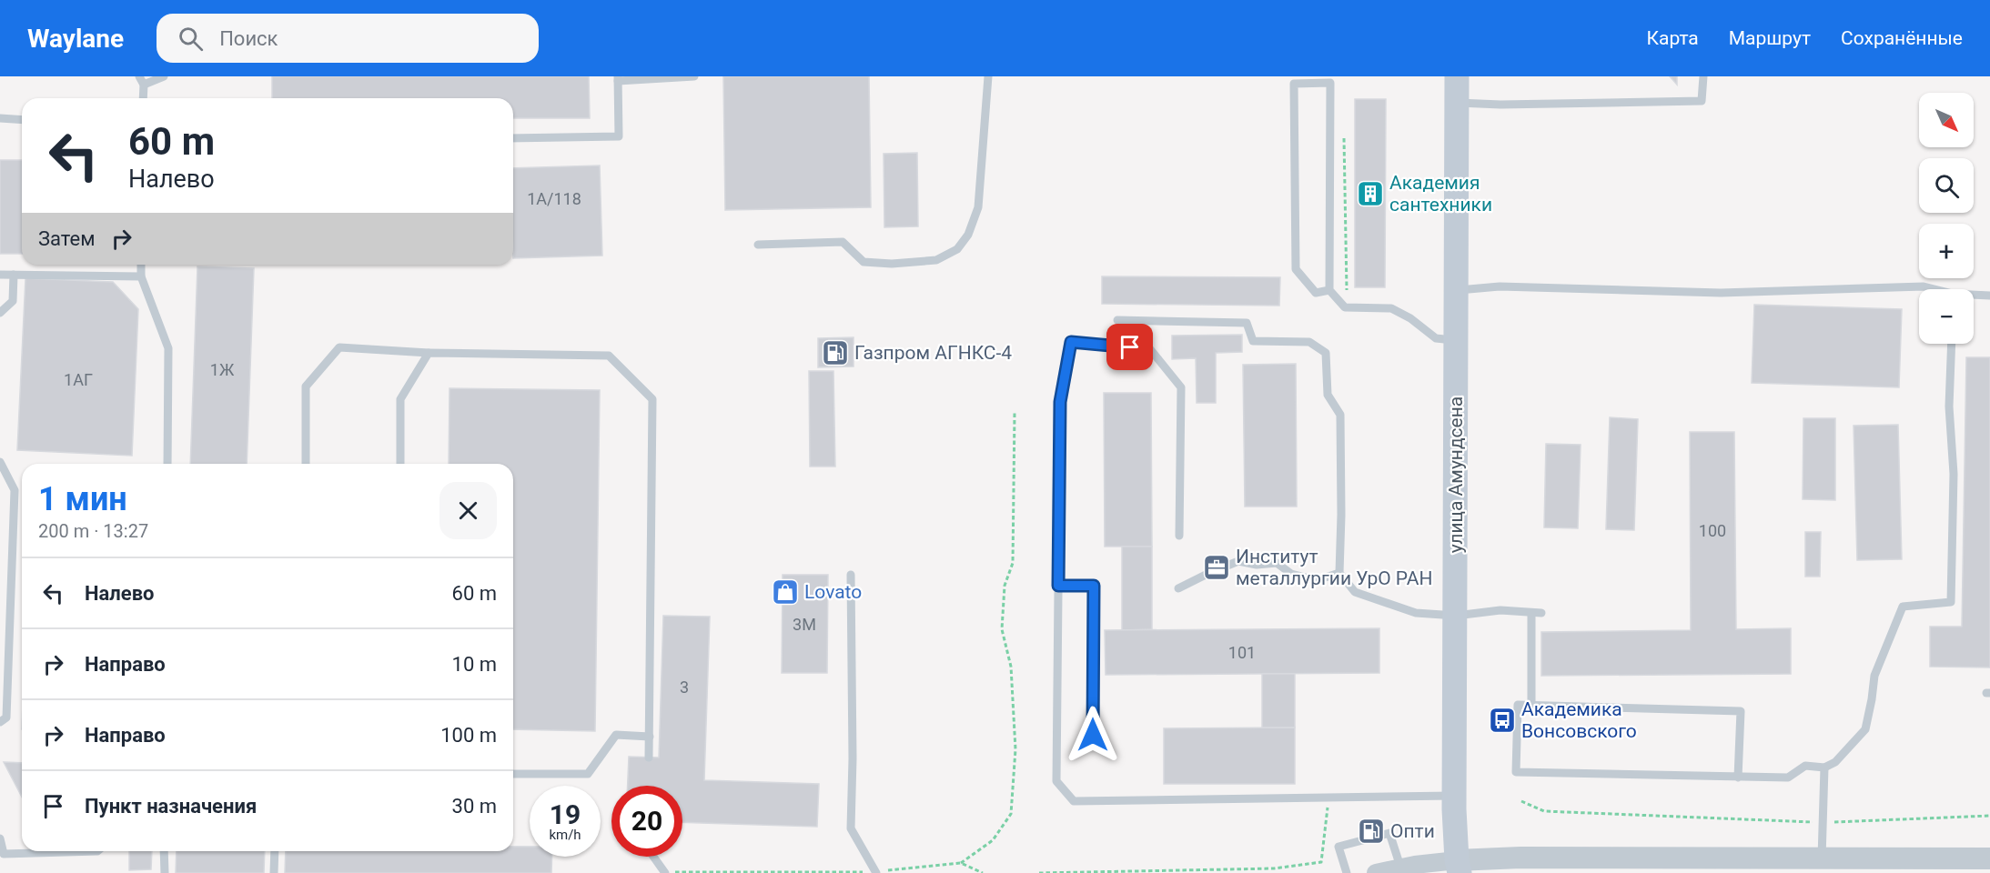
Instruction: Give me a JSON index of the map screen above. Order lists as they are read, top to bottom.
{
  "streets": {
    "main road": ["улица Амундсена"]
  },
  "places": {
    "building": ["Академия сантехники"],
    "fuel station": ["Газпром АГНКС-4", "Опти"],
    "office": ["Институт металлургии УрО РАН"],
    "shop": ["Lovato"],
    "bus stop": ["Академика Вонсовского"]
  },
  "house_numbers": [
    "1А/118",
    "1Ж",
    "1АГ",
    "100",
    "3М",
    "101",
    "3"
  ],
  "north": "bottom right",
  "page": {
    "header": "Waylane",
    "search": "Поиск",
    "nav": ["Карта", "Маршрут", "Сохранённые"],
    "map_buttons": ["+", "−"],
    "turn": ["60 m", "Налево"],
    "then": "Затем",
    "heading": ["1 мин", "200 m · 13:27"],
    "list": [
      {
        "name": "Налево",
        "value": "60 m"
      },
      {
        "name": "Направо",
        "value": "10 m"
      },
      {
        "name": "Направо",
        "value": "100 m"
      },
      {
        "name": "Пункт назначения",
        "value": "30 m"
      }
    ],
    "speed": "19 km/h",
    "limit": "20"
  }
}
